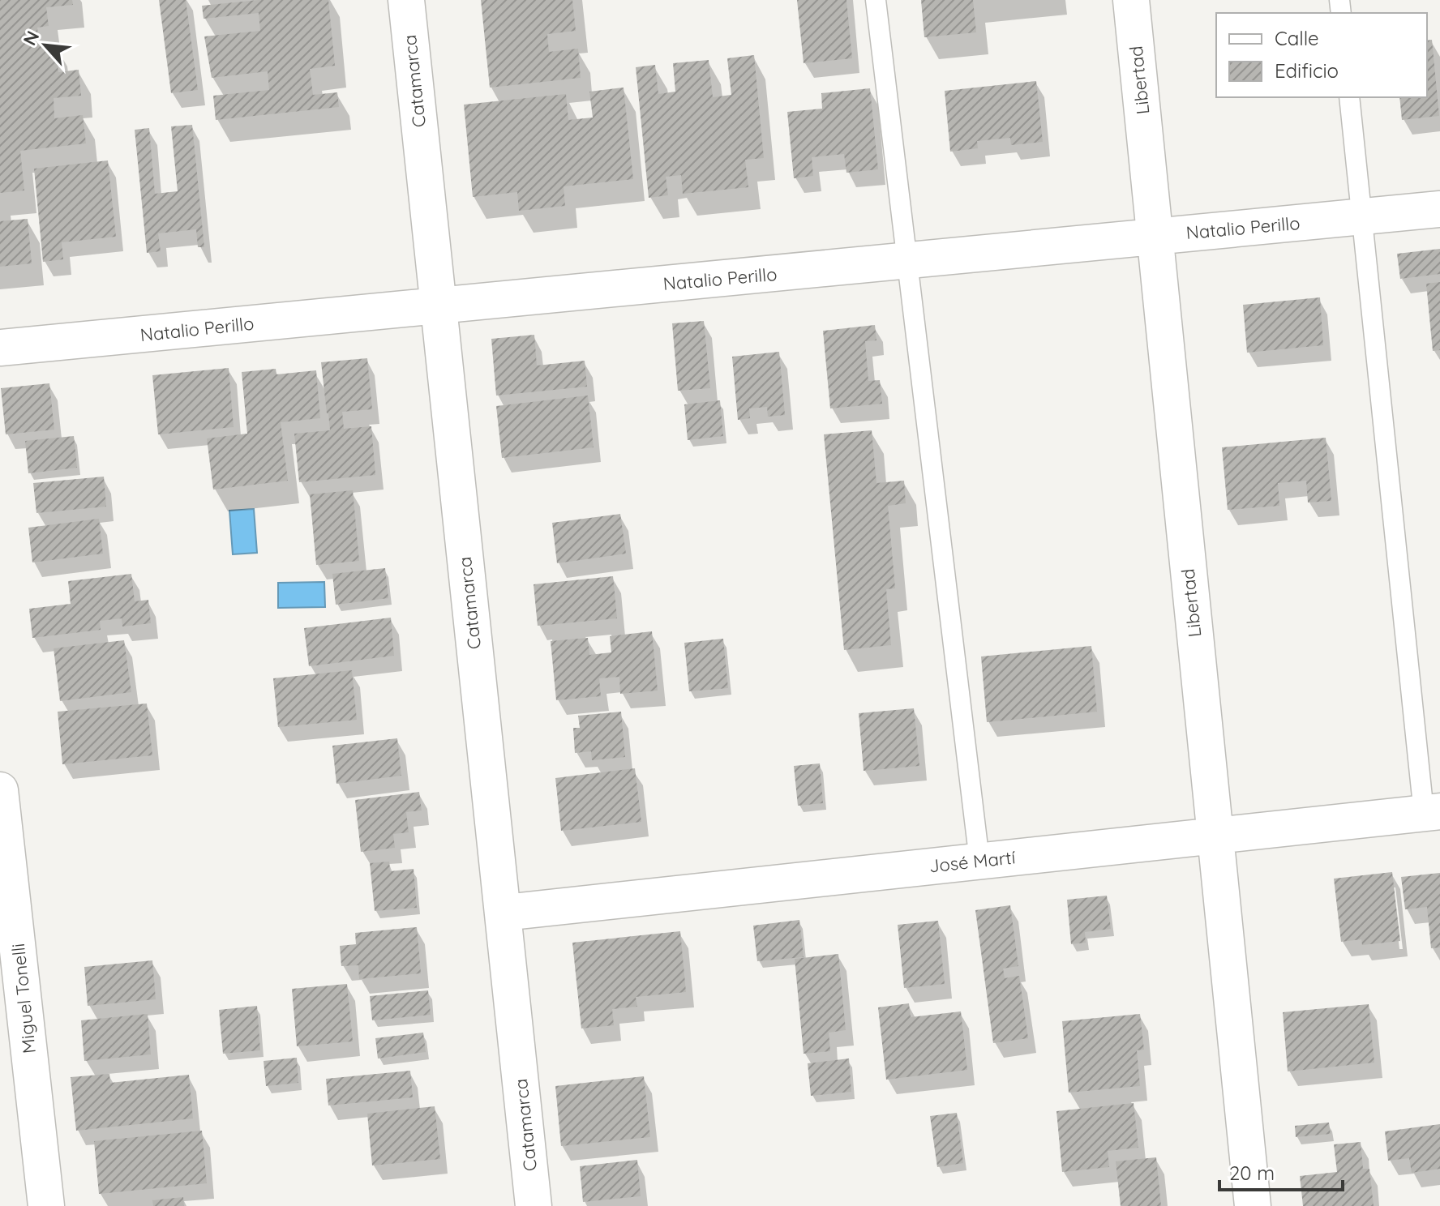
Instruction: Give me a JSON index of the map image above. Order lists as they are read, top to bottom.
{
  "streets": {
    "street": [
      "Libertad",
      "Catamarca",
      "Natalio Perillo",
      "José Martí",
      "Miguel Tonelli"
    ]
  },
  "crossings": [
    ["Libertad", "Natalio Perillo"],
    ["Libertad", "José Martí"],
    ["Catamarca", "Natalio Perillo"],
    ["Catamarca", "José Martí"]
  ],
  "legend": ["Calle", "Edificio"],
  "scale_bar": "20 m",
  "north": "top left"
}
